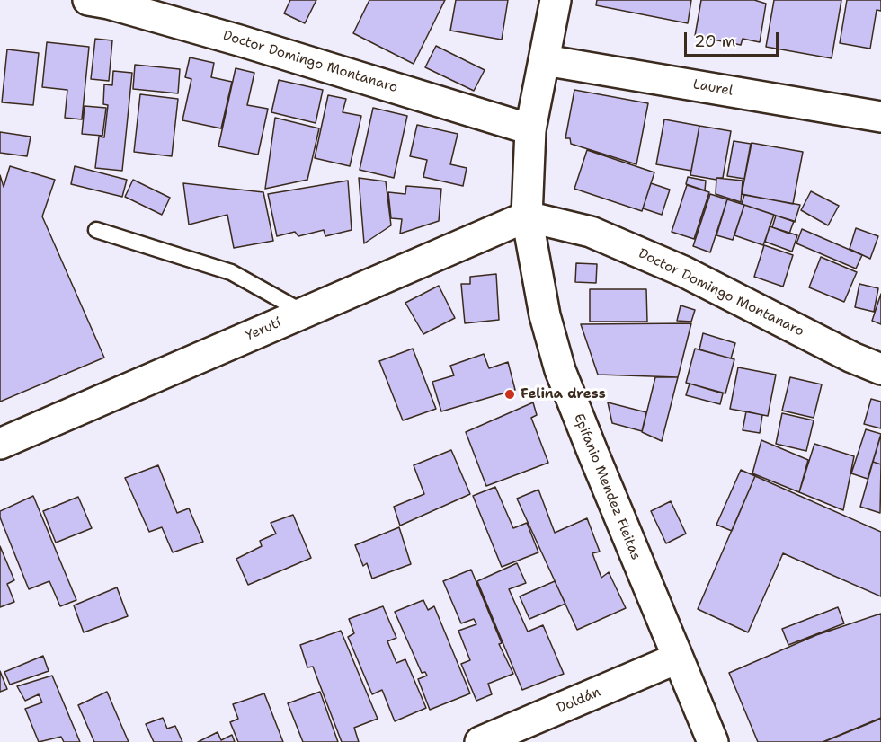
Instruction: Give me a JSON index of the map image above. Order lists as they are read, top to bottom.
{
  "streets": {
    "street": [
      "Doctor Domingo Montanaro",
      "Laurel",
      "Yerutí",
      "Epifanio Mendez Fleitas",
      "Doldán"
    ]
  },
  "crossings": [
    ["Doctor Domingo Montanaro", "Yerutí"],
    ["Doctor Domingo Montanaro", "Epifanio Mendez Fleitas"],
    ["Laurel", "Epifanio Mendez Fleitas"],
    ["Yerutí", "Epifanio Mendez Fleitas"],
    ["Epifanio Mendez Fleitas", "Doldán"]
  ],
  "places": ["Felina dress"],
  "scale_bar": "20 m"
}
